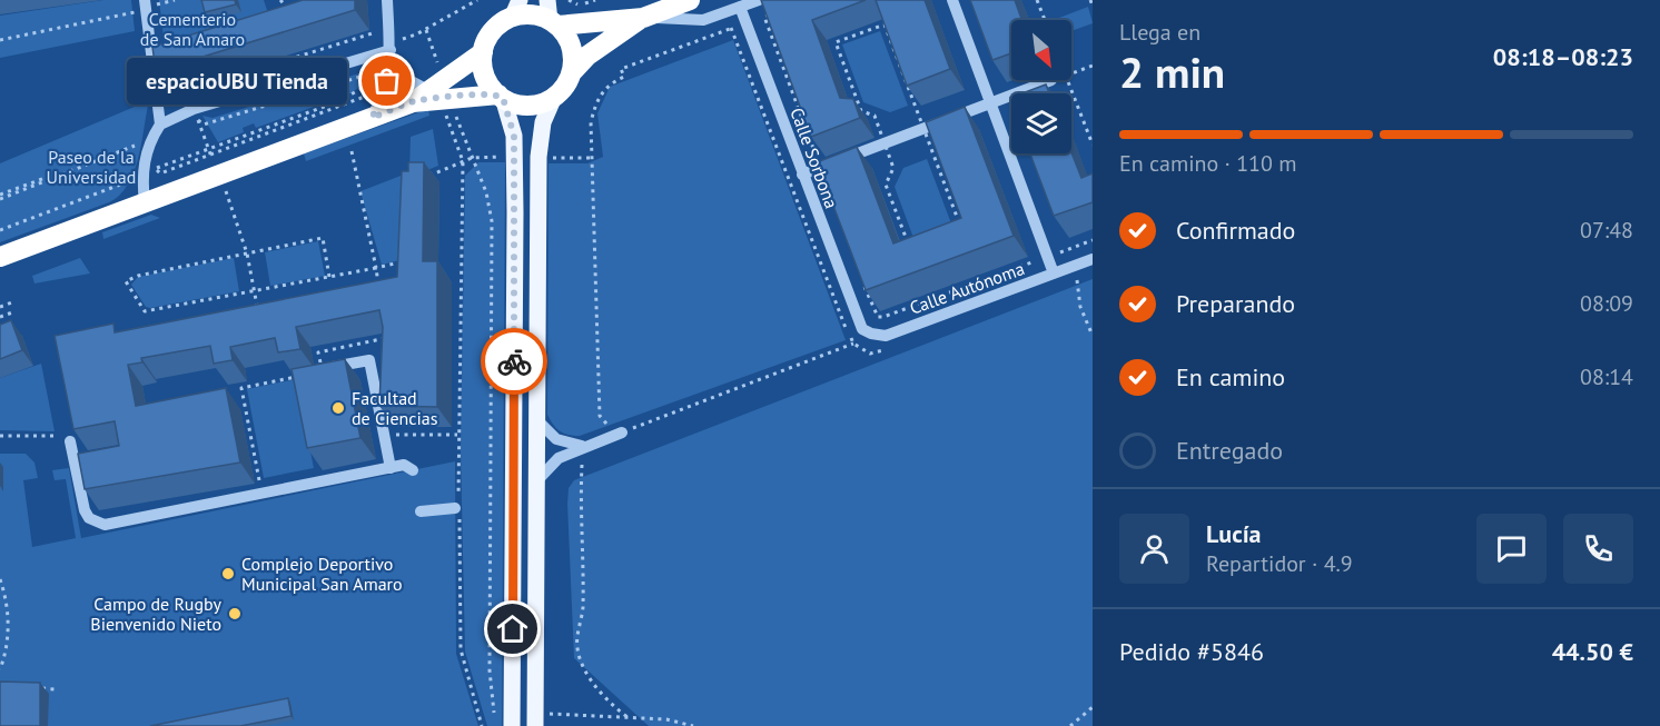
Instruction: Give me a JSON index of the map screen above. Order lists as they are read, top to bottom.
{
  "streets": {
    "street": ["Calle Sorbona", "Calle Autónoma"]
  },
  "crossings": [
    ["Calle Sorbona", "Calle Autónoma"]
  ],
  "parks": ["Cementerio de San Amaro", "Paseo de la Universidad"],
  "places": [
    "espacioUBU Tienda",
    "Facultad de Ciencias",
    "Complejo Deportivo Municipal San Amaro",
    "Campo de Rugby Bienvenido Nieto"
  ],
  "north": "bottom right",
  "page": {
    "heading": ["2 min", "Llega en", "08:18–08:23"],
    "panel": [
      "Lucía",
      "Repartidor · 4.9",
      "Pedido #5846",
      "44.50 €"
    ],
    "bubble": "espacioUBU Tienda",
    "bar": "En camino · 110 m",
    "list": [
      ["Confirmado", "07:48"],
      ["Preparando", "08:09"],
      ["En camino", "08:14"],
      "Entregado"
    ]
  }
}
